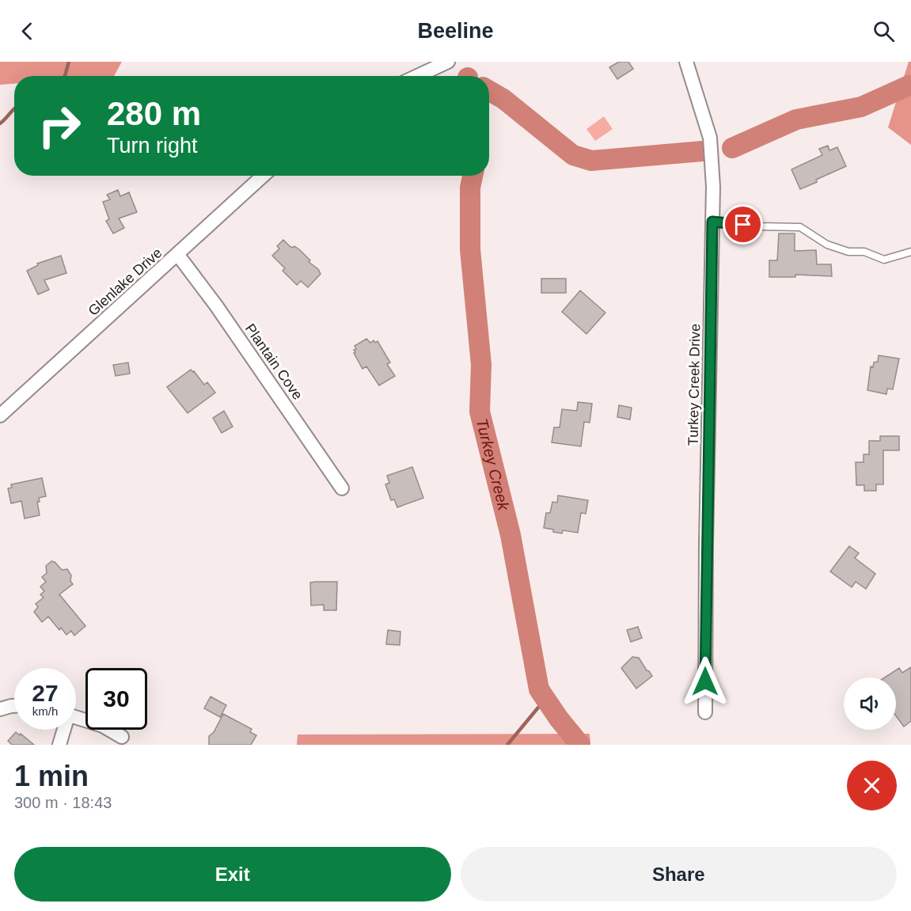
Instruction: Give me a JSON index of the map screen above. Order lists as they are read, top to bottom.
{
  "streets": {
    "street": ["Glenlake Drive", "Plantain Cove", "Turkey Creek Drive"]
  },
  "crossings": [
    ["Glenlake Drive", "Plantain Cove"]
  ],
  "water": ["Turkey Creek"],
  "page": {
    "header": "Beeline",
    "turn": ["280 m", "Turn right"],
    "speed": "27 km/h",
    "limit": "30",
    "heading": ["1 min", "300 m · 18:43"],
    "buttons": ["Exit", "Share"]
  }
}
